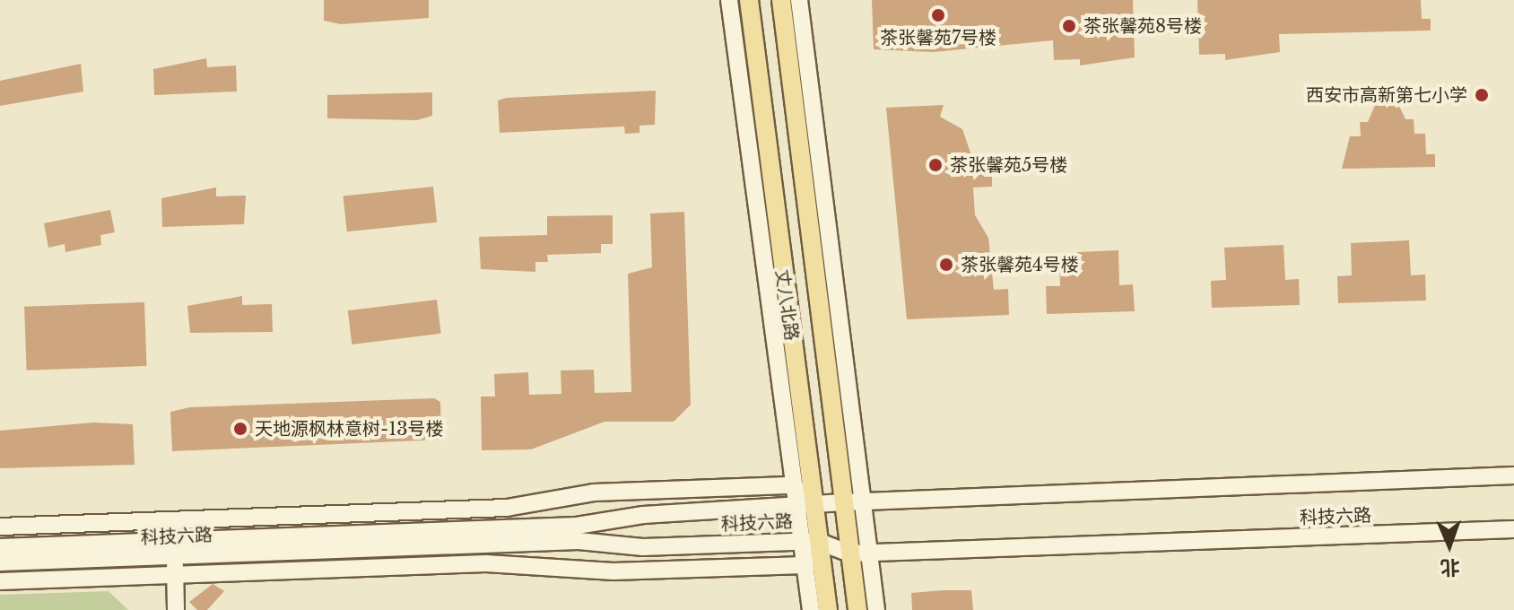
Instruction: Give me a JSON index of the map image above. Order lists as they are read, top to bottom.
{
  "streets": {
    "main road": ["丈八北路", "科技六路"]
  },
  "crossings": [
    ["丈八北路", "科技六路"]
  ],
  "places": [
    "茶张馨苑7号楼",
    "茶张馨苑8号楼",
    "西安市高新第七小学",
    "茶张馨苑5号楼",
    "茶张馨苑4号楼",
    "天地源枫林意树-13号楼"
  ],
  "north": "bottom"
}
